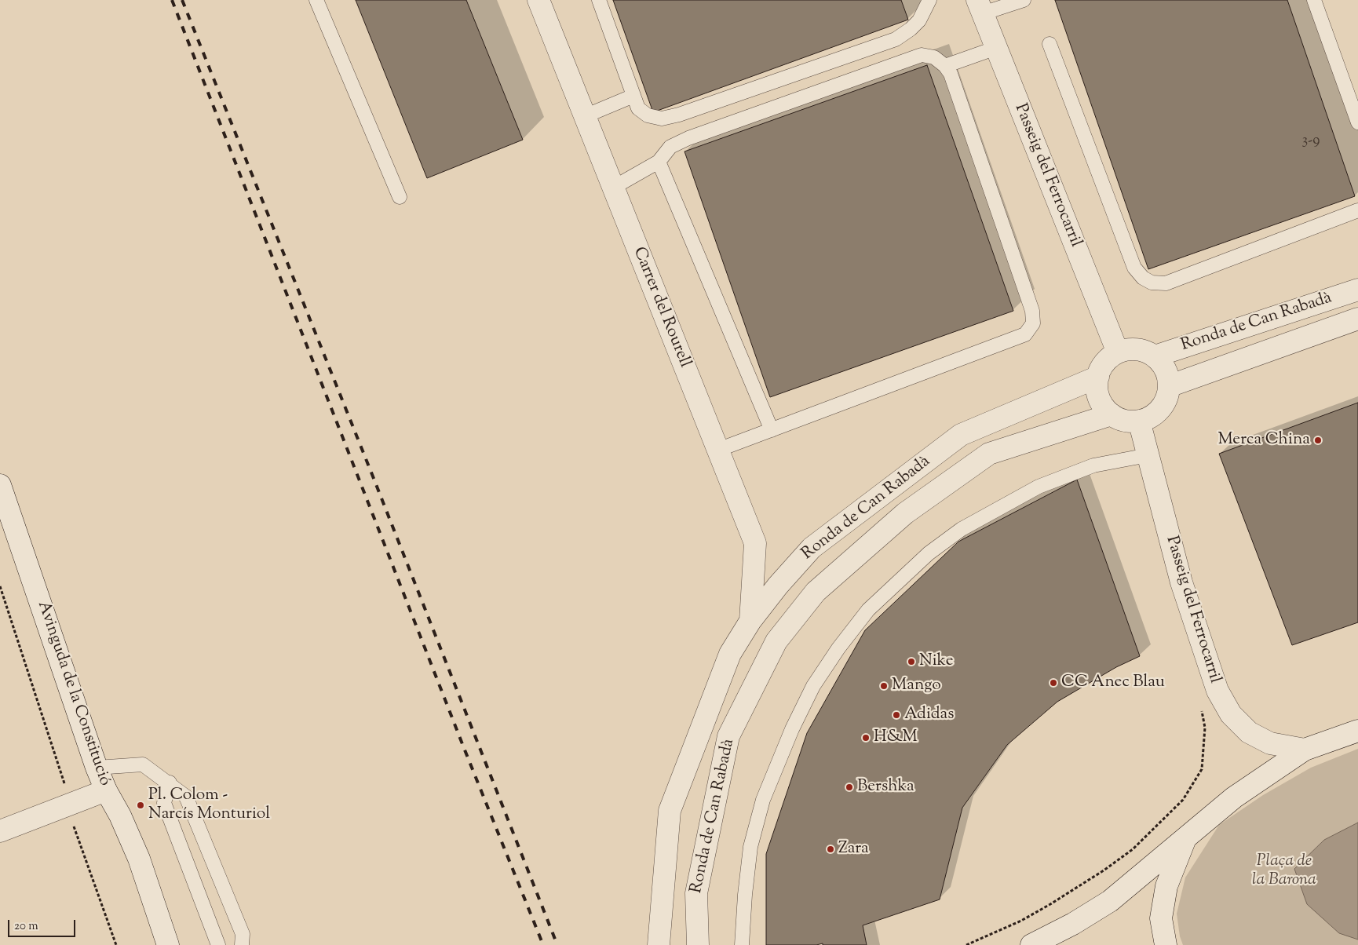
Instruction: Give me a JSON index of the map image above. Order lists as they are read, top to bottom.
{
  "streets": {
    "street": [
      "Passeig del Ferrocarril",
      "Carrer del Rourell",
      "Ronda de Can Rabadà",
      "Avinguda de la Constitució"
    ]
  },
  "crossings": [
    ["Passeig del Ferrocarril", "Ronda de Can Rabadà"],
    ["Carrer del Rourell", "Ronda de Can Rabadà"]
  ],
  "parks": ["Plaça de la Barona"],
  "places": [
    "Merca China",
    "Nike",
    "CC Anec Blau",
    "Mango",
    "Adidas",
    "H&M",
    "Bershka",
    "Pl. Colom - Narcís Monturiol",
    "Zara"
  ],
  "house_numbers": ["3-9"],
  "scale_bar": "20 m"
}
